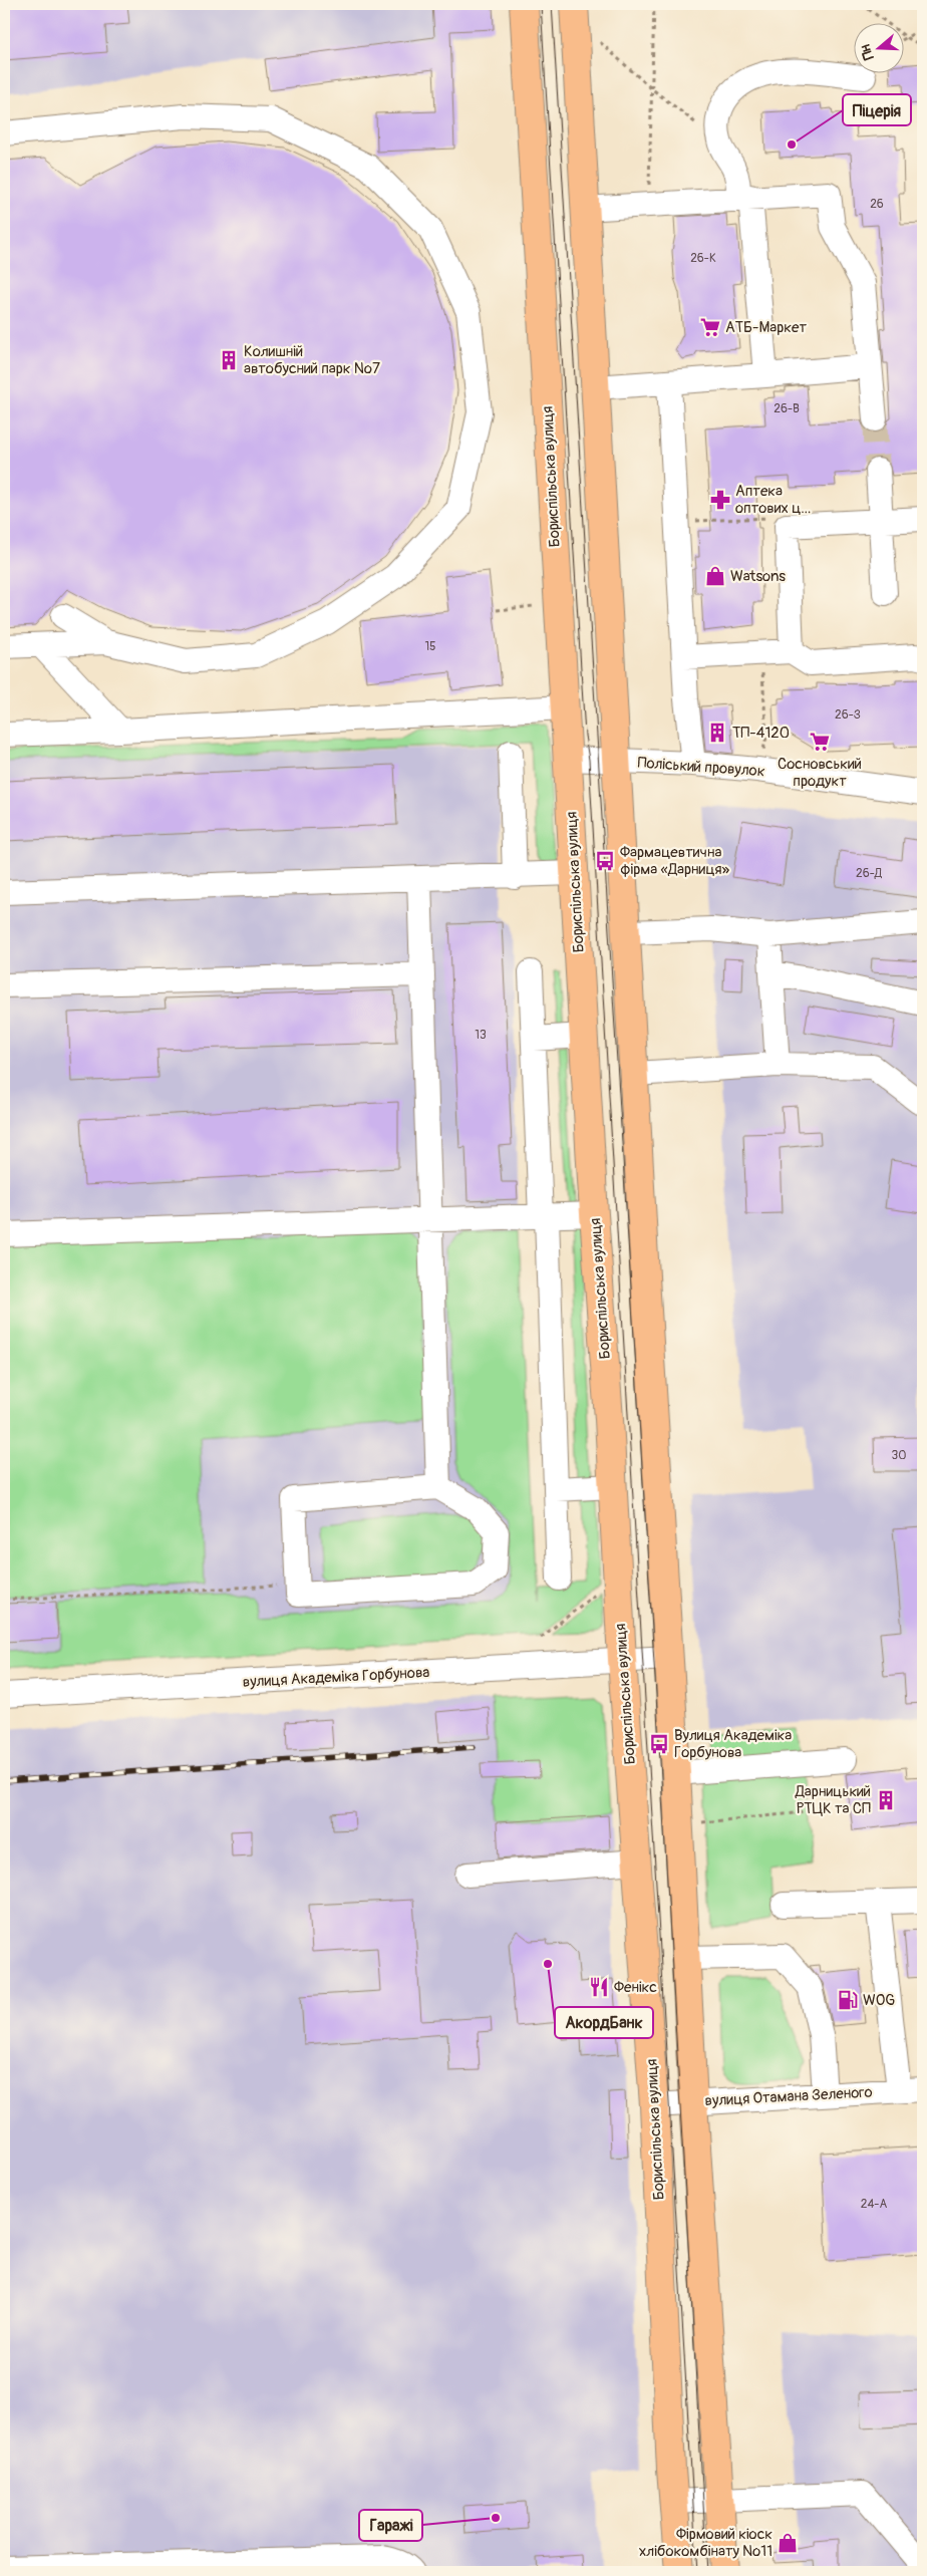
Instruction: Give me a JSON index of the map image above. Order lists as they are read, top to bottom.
{
  "streets": {
    "main road": ["Бориспільська вулиця"],
    "street": ["Поліський провулок", "вулиця Академіка Горбунова", "вулиця Отамана Зеленого"]
  },
  "crossings": [
    ["Бориспільська вулиця", "Поліський провулок"],
    ["Бориспільська вулиця", "вулиця Академіка Горбунова"],
    ["Бориспільська вулиця", "вулиця Отамана Зеленого"]
  ],
  "places": {
    "other": ["Піцерія", "АкордБанк", "Гаражі"],
    "supermarket": ["АТБ-Маркет", "Сосновський продукт"],
    "building": ["Колишній автобусний парк №7", "ТП-4120", "Дарницький РТЦК та СП"],
    "pharmacy": ["Аптека оптових ц..."],
    "shop": ["Watsons", "Фірмовий кіоск хлібокомбінату №11"],
    "bus stop": ["Фармацевтична фірма «Дарниця»", "Вулиця Академіка Горбунова"],
    "restaurant": ["Фенікс"],
    "fuel station": ["WOG"]
  },
  "house_numbers": [
    "26",
    "26-К",
    "26-В",
    "15",
    "26-З",
    "26-Д",
    "13",
    "30",
    "24-А"
  ],
  "north": "left"
}
